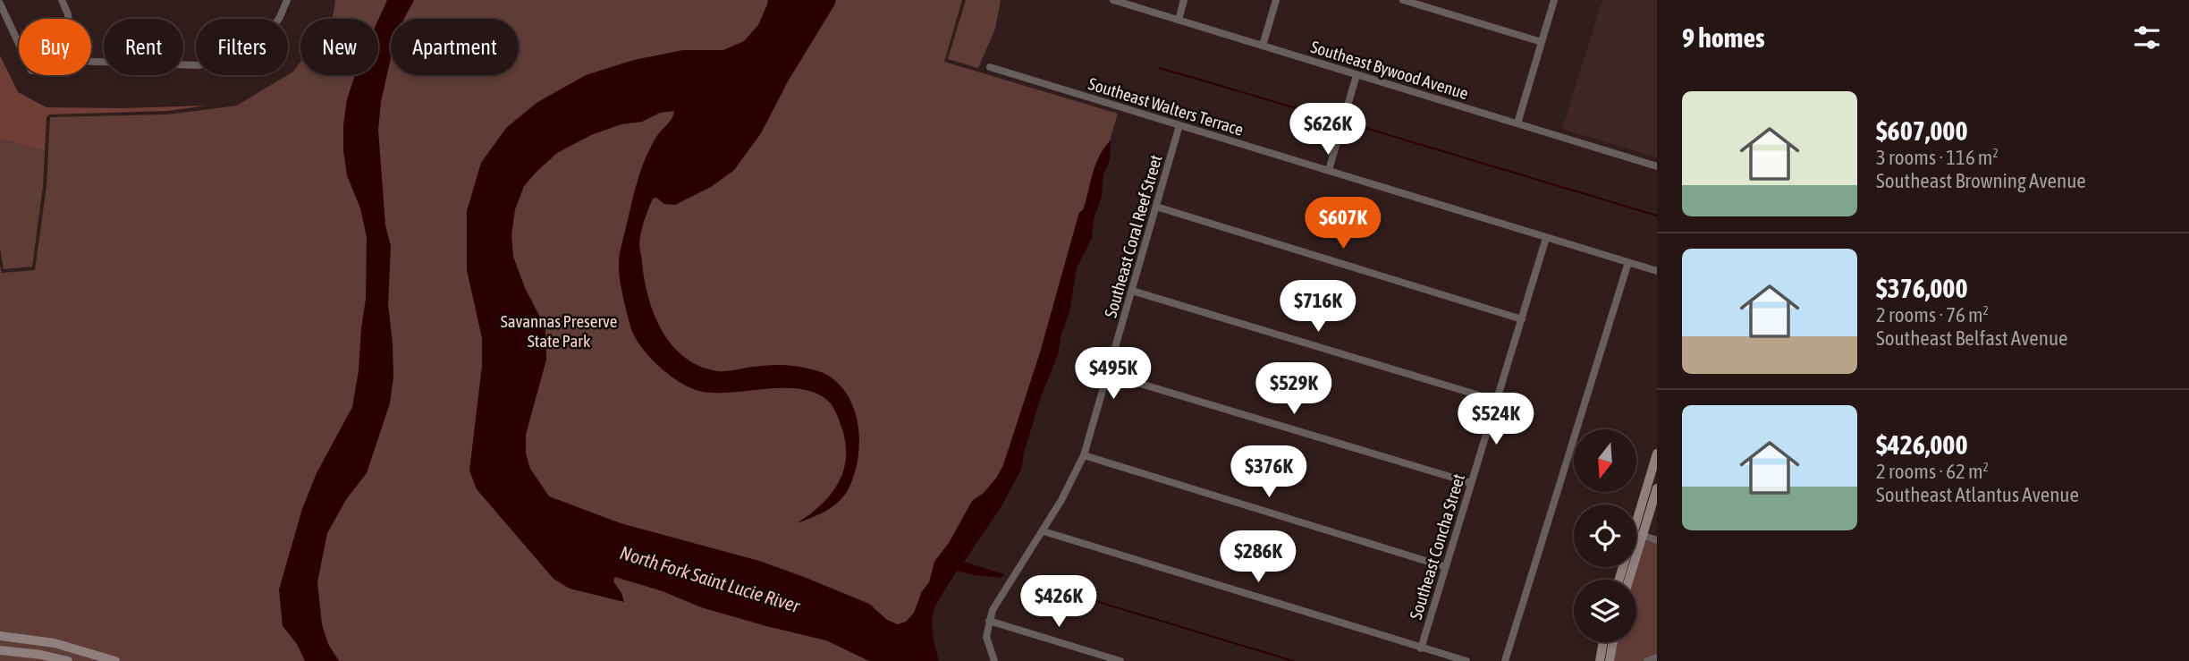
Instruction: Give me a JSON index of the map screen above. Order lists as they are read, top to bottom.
{
  "streets": {
    "street": [
      "Southeast Bywood Avenue",
      "Southeast Walters Terrace",
      "Southeast Coral Reef Street",
      "Southeast Concha Street"
    ]
  },
  "crossings": [
    ["Southeast Walters Terrace", "Southeast Coral Reef Street"],
    ["Southeast Walters Terrace", "Southeast Concha Street"]
  ],
  "water": ["North Fork Saint Lucie River"],
  "parks": ["Savannas Preserve State Park"],
  "north": "bottom",
  "page": {
    "heading": "9 homes",
    "chip": [
      "Buy",
      "Rent",
      "Filters",
      "New",
      "Apartment"
    ],
    "list": [
      {
        "name": "$607,000",
        "note": "3 rooms · 116 m² · Southeast Browning Avenue"
      },
      {
        "name": "$376,000",
        "note": "2 rooms · 76 m² · Southeast Belfast Avenue"
      },
      {
        "name": "$426,000",
        "note": "2 rooms · 62 m² · Southeast Atlantus Avenue"
      }
    ],
    "price": [
      "$626K",
      "$607K",
      "$716K",
      "$495K",
      "$529K",
      "$524K",
      "$376K",
      "$286K",
      "$426K"
    ]
  }
}
